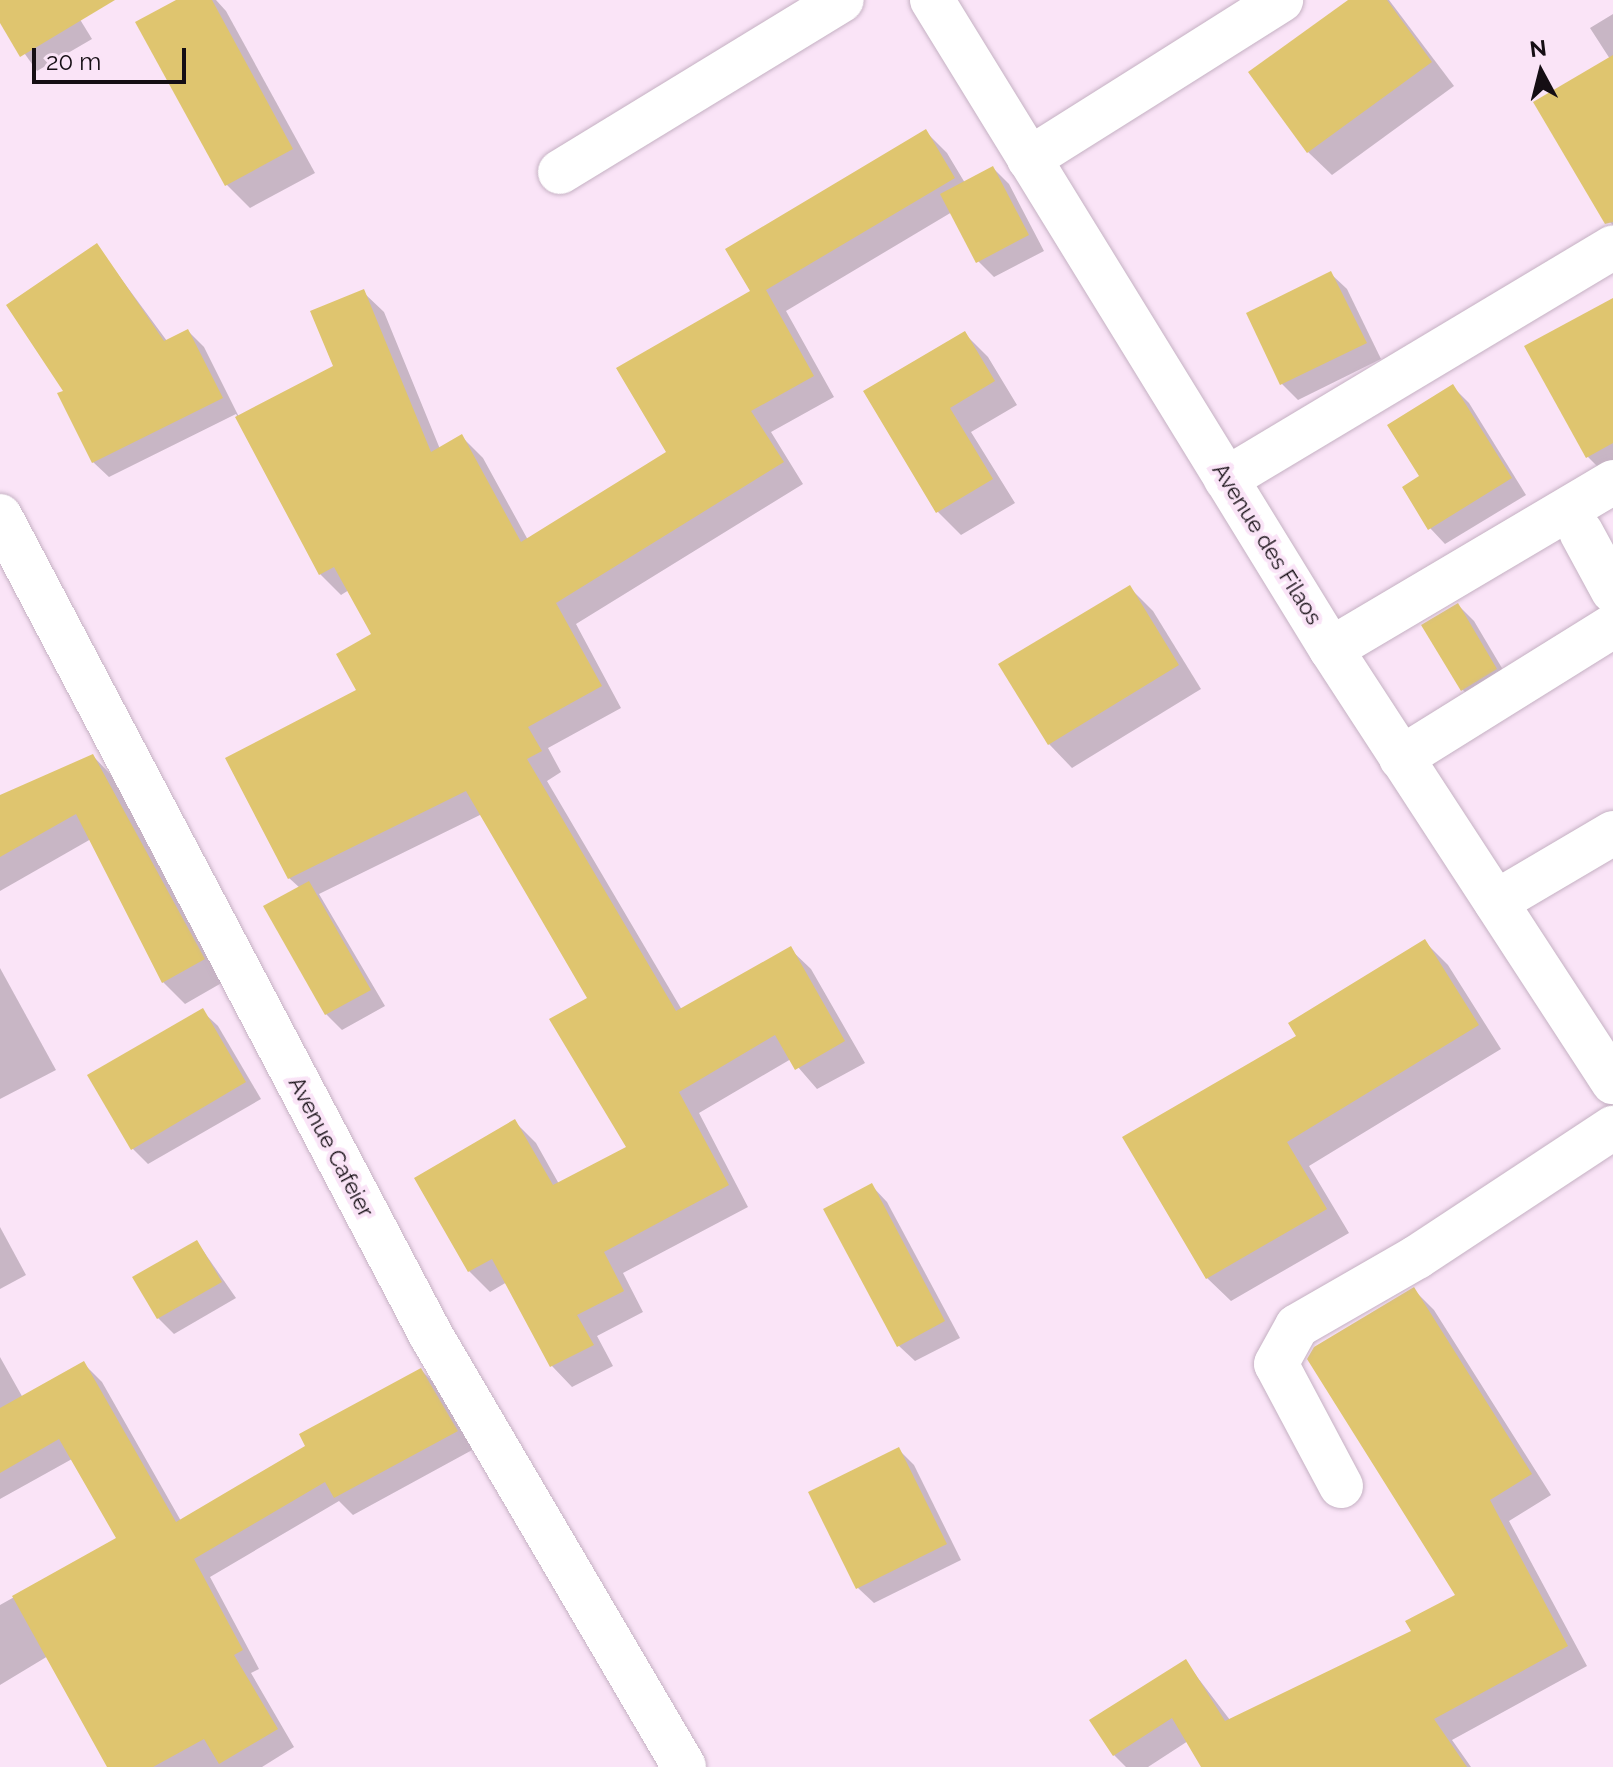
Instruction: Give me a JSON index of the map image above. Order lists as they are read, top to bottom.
{
  "streets": {
    "street": ["Avenue des Filaos", "Avenue Cafeier"]
  },
  "scale_bar": "20 m",
  "north": "top"
}
